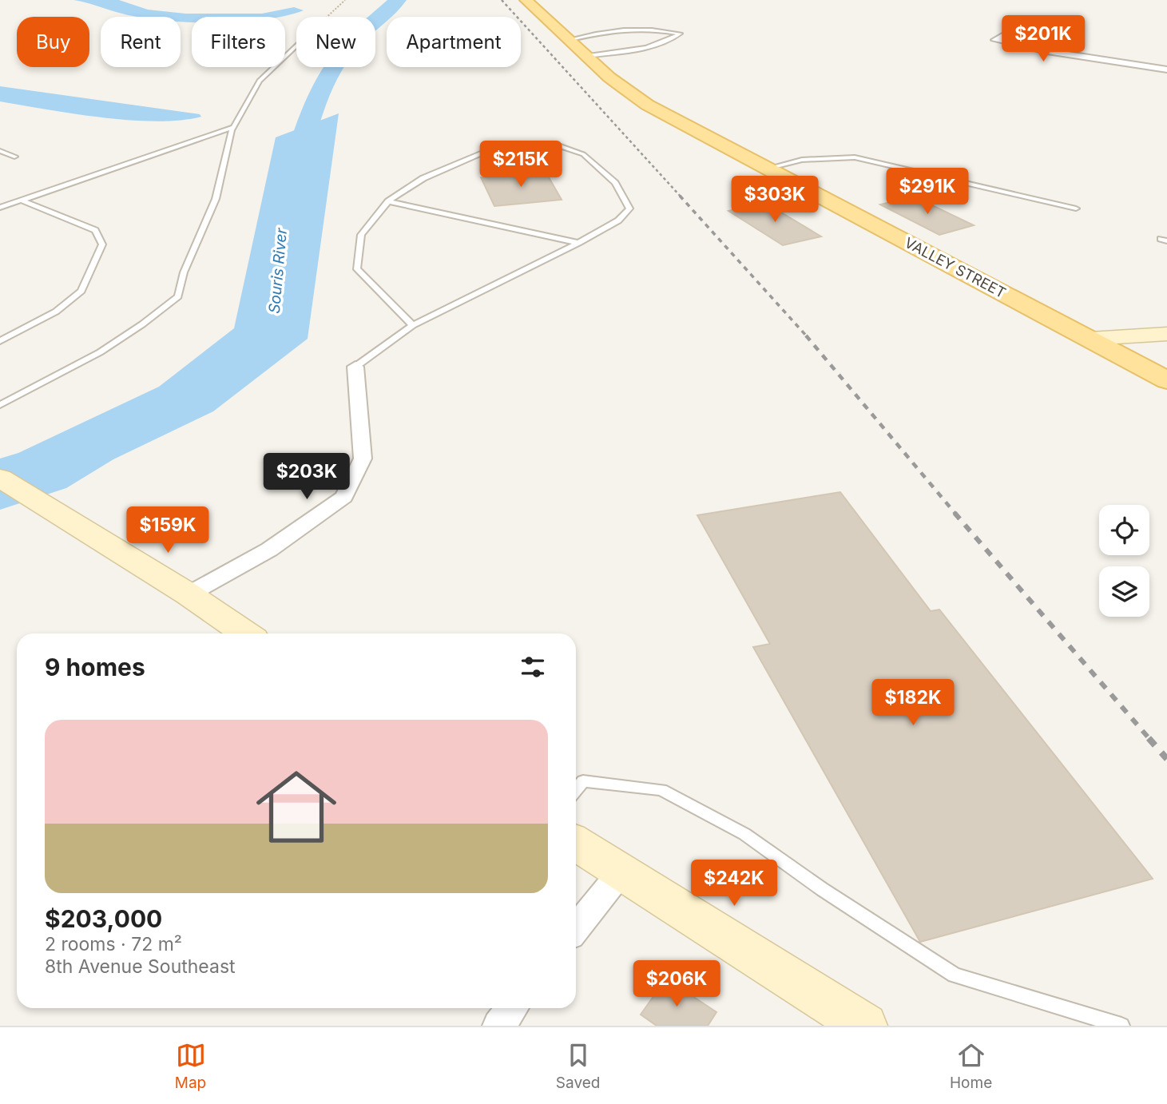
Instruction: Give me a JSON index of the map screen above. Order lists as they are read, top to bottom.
{
  "streets": {
    "main road": ["VALLEY STREET"]
  },
  "water": ["Souris River"],
  "page": {
    "price": [
      "$201K",
      "$215K",
      "$291K",
      "$303K",
      "$203K",
      "$159K",
      "$182K",
      "$242K",
      "$206K"
    ],
    "chip": [
      "Buy",
      "Rent",
      "Filters",
      "New",
      "Apartment"
    ],
    "heading": "9 homes",
    "list": [
      {
        "name": "$203,000",
        "note": "2 rooms · 72 m² · 8th Avenue Southeast"
      }
    ],
    "tabs": ["Map", "Saved", "Home"]
  }
}
